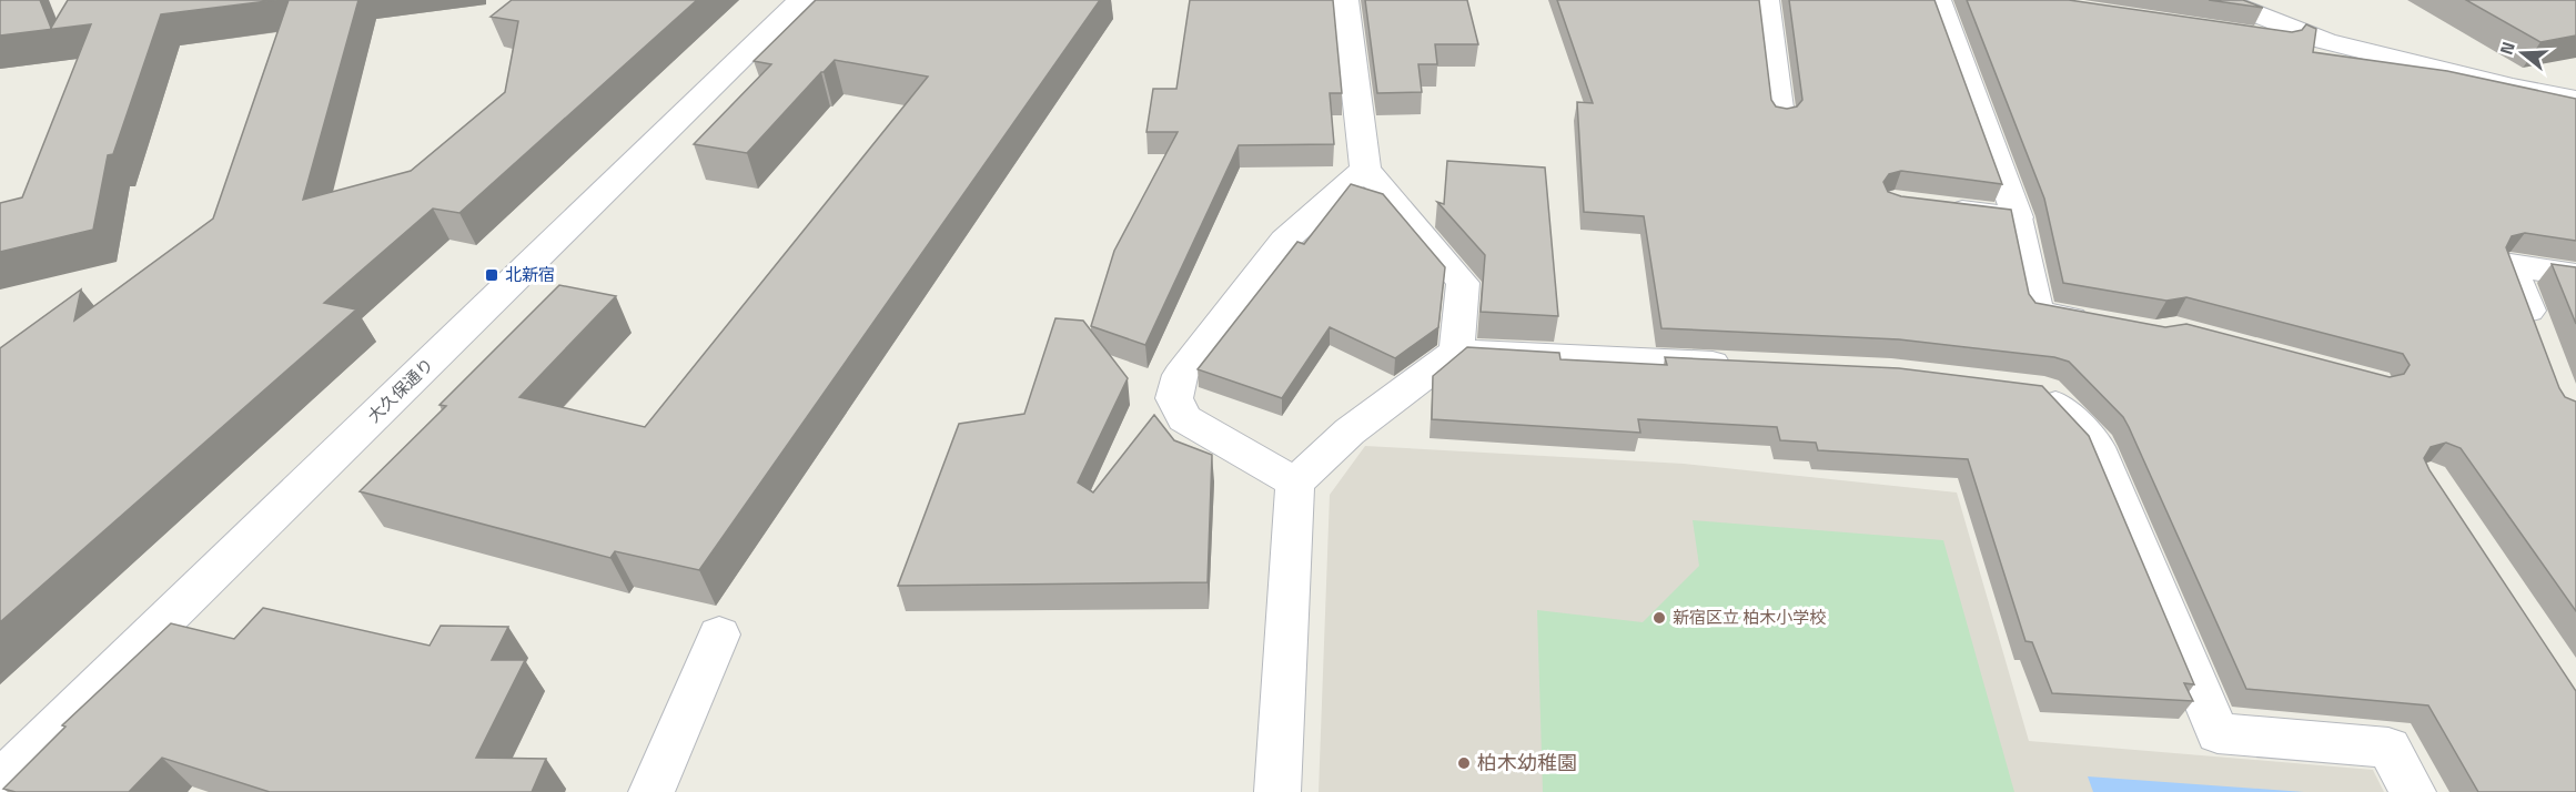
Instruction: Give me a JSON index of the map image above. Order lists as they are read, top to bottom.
{
  "streets": {
    "street": ["大久保通り"]
  },
  "places": {
    "transit": ["北新宿"],
    "other": ["新宿区立 柏木小学校", "柏木幼稚園"]
  },
  "north": "left"
}
